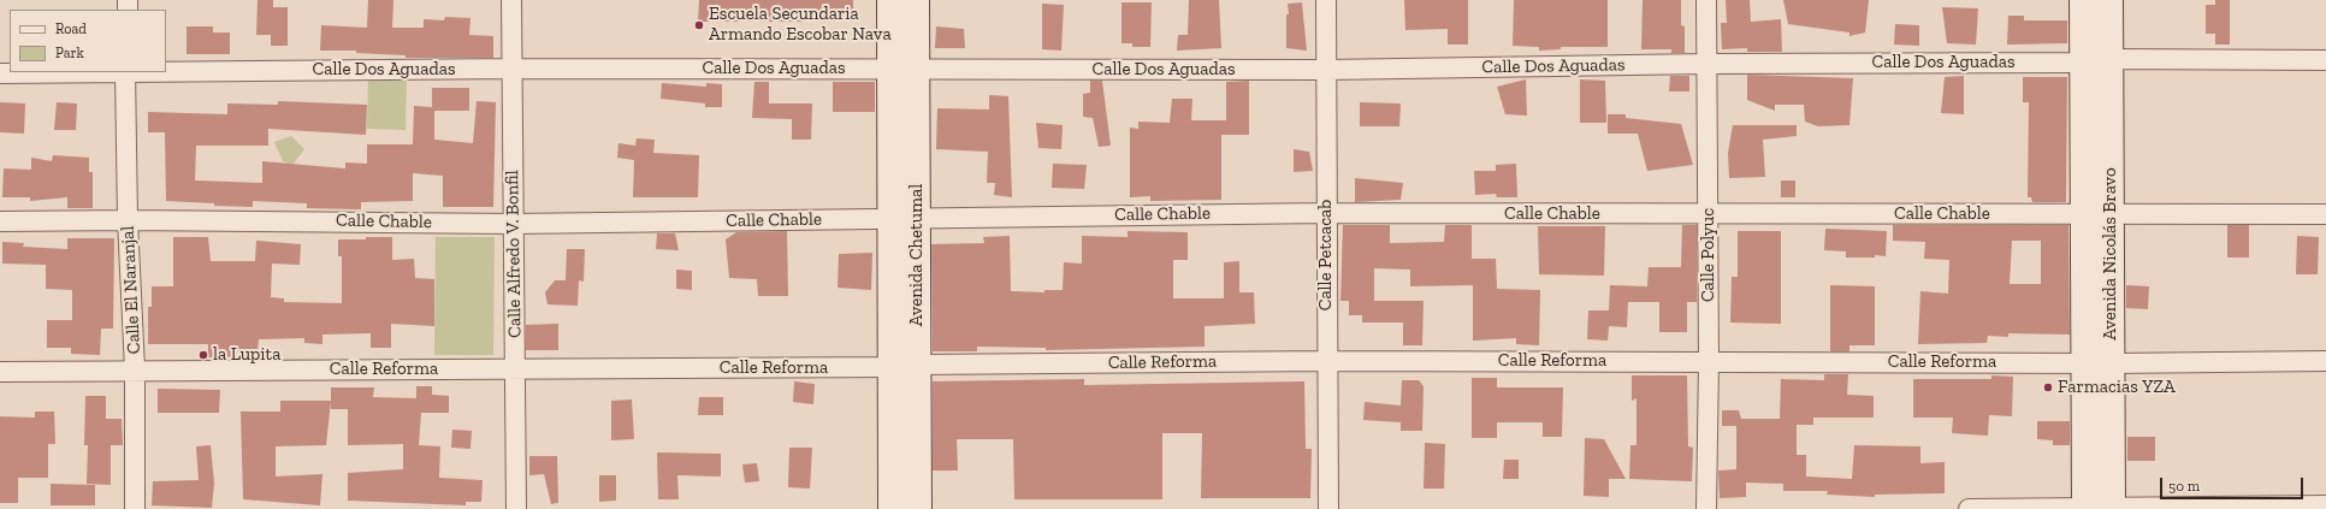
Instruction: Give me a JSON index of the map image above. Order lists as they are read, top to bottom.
{
  "streets": {
    "main road": ["Avenida Nicolás Bravo", "Avenida Chetumal"],
    "street": [
      "Calle Dos Aguadas",
      "Calle Chable",
      "Calle Alfredo V. Bonfil",
      "Calle Petcacab",
      "Calle Polyuc",
      "Calle El Naranjal",
      "Calle Reforma"
    ]
  },
  "crossings": [
    ["Calle Dos Aguadas", "Calle Alfredo V. Bonfil"],
    ["Calle Dos Aguadas", "Avenida Nicolás Bravo"],
    ["Calle Dos Aguadas", "Avenida Chetumal"],
    ["Calle Dos Aguadas", "Calle Petcacab"],
    ["Calle Dos Aguadas", "Calle Polyuc"],
    ["Calle Dos Aguadas", "Calle El Naranjal"],
    ["Calle Chable", "Calle Alfredo V. Bonfil"],
    ["Calle Chable", "Avenida Nicolás Bravo"],
    ["Calle Chable", "Avenida Chetumal"],
    ["Calle Chable", "Calle Petcacab"],
    ["Calle Chable", "Calle Polyuc"],
    ["Calle Chable", "Calle El Naranjal"],
    ["Calle Alfredo V. Bonfil", "Calle Reforma"],
    ["Avenida Nicolás Bravo", "Calle Reforma"],
    ["Avenida Chetumal", "Calle Reforma"],
    ["Calle Petcacab", "Calle Reforma"],
    ["Calle Polyuc", "Calle Reforma"],
    ["Calle El Naranjal", "Calle Reforma"]
  ],
  "places": ["Escuela Secundaria Armando Escobar Nava", "la Lupita", "Farmacias YZA"],
  "legend": ["Road", "Park"],
  "scale_bar": "50 m"
}
